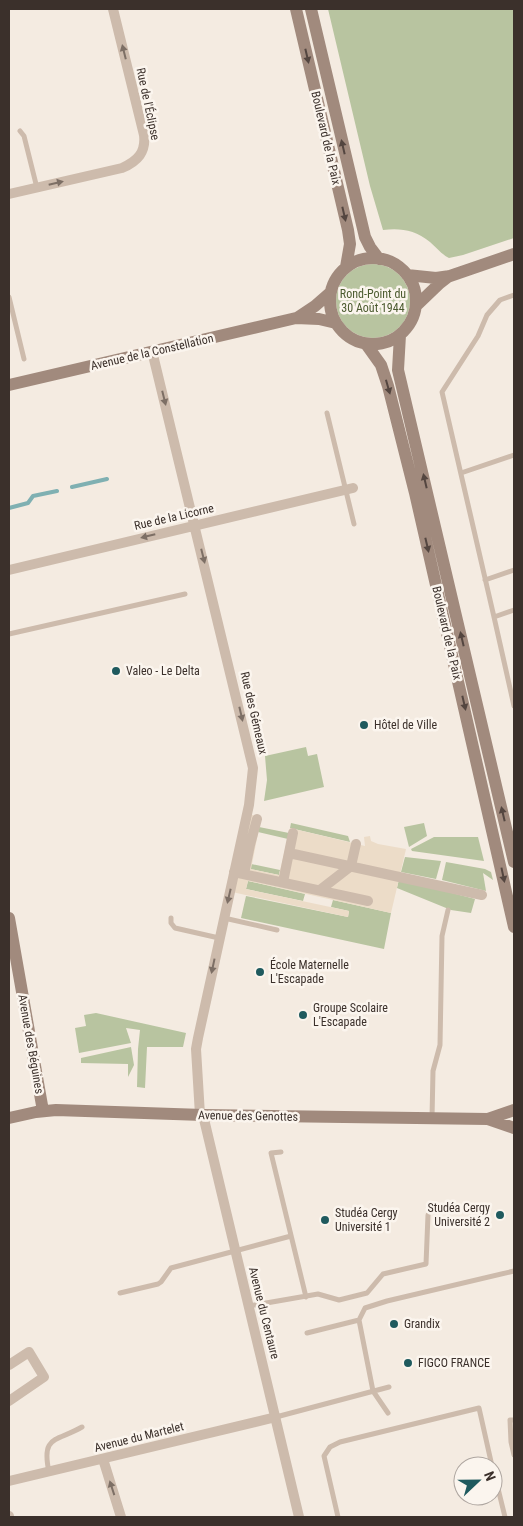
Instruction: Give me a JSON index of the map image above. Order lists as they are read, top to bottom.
{
  "streets": {
    "main road": [
      "Boulevard de la Paix",
      "Avenue de la Constellation",
      "Avenue des Béguines",
      "Avenue des Genottes"
    ],
    "street": [
      "Rue de l'Éclipse",
      "Rue de la Licorne",
      "Rue des Gémeaux",
      "Avenue du Centaure",
      "Avenue du Martelet"
    ]
  },
  "crossings": [
    ["Boulevard de la Paix", "Avenue de la Constellation"],
    ["Avenue de la Constellation", "Rue des Gémeaux"],
    ["Rue de la Licorne", "Rue des Gémeaux"],
    ["Rue des Gémeaux", "Avenue des Genottes"],
    ["Rue des Gémeaux", "Avenue du Centaure"],
    ["Avenue des Béguines", "Avenue des Genottes"],
    ["Avenue des Genottes", "Avenue du Centaure"],
    ["Avenue du Centaure", "Avenue du Martelet"]
  ],
  "one_way": ["Rue de la Licorne", "Rue des Gémeaux"],
  "parks": ["Rond-Point du 30 Août 1944"],
  "places": [
    "Valeo - Le Delta",
    "Hôtel de Ville",
    "École Maternelle L'Escapade",
    "Groupe Scolaire L'Escapade",
    "Studéa Cergy Université 2",
    "Studéa Cergy Université 1",
    "Grandix",
    "FIGCO FRANCE"
  ],
  "north": "right"
}
